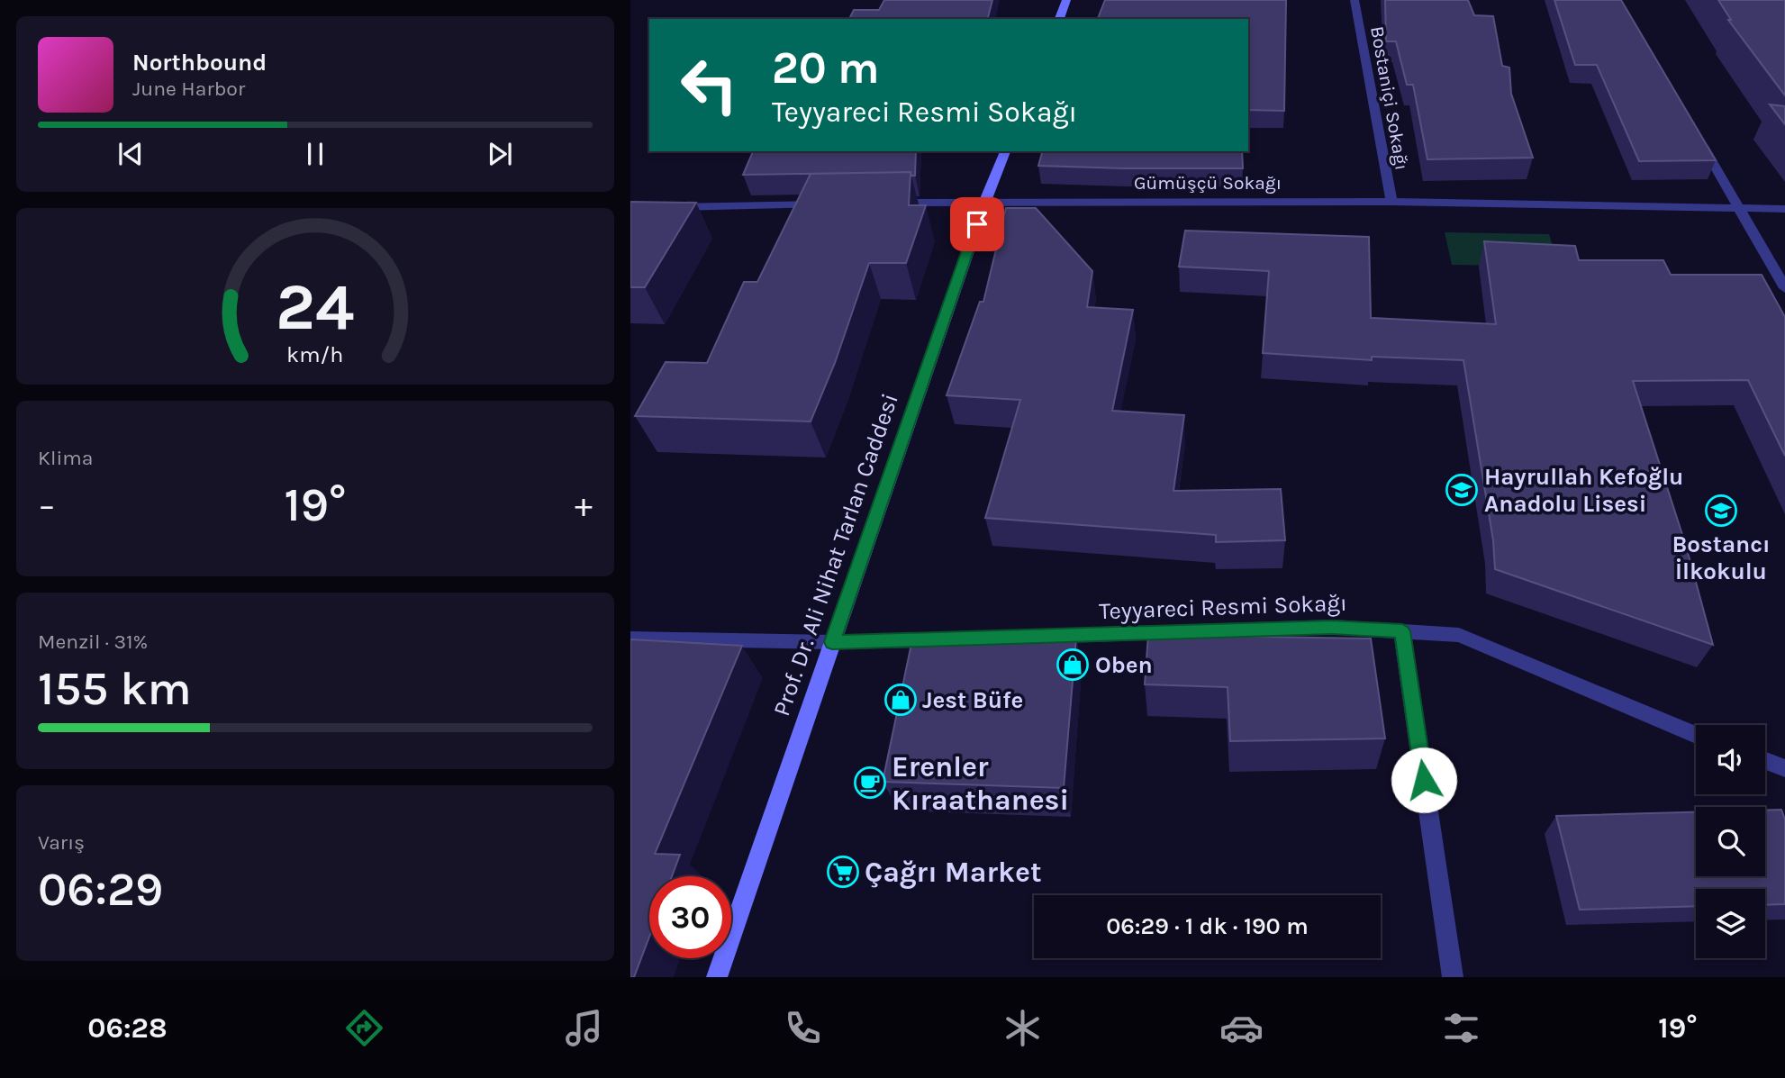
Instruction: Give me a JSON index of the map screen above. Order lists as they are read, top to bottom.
{
  "streets": {
    "main road": ["Prof. Dr. Ali Nihat Tarlan Caddesi"],
    "street": ["Bostaniçi Sokağı", "Gümüşçü Sokağı", "Teyyareci Resmi Sokağı"]
  },
  "crossings": [
    ["Bostaniçi Sokağı", "Gümüşçü Sokağı"],
    ["Gümüşçü Sokağı", "Prof. Dr. Ali Nihat Tarlan Caddesi"],
    ["Prof. Dr. Ali Nihat Tarlan Caddesi", "Teyyareci Resmi Sokağı"]
  ],
  "places": {
    "school or university": ["Hayrullah Kefoğlu Anadolu Lisesi", "Bostancı İlkokulu"],
    "shop": ["Oben", "Jest Büfe"],
    "cafe": ["Erenler Kıraathanesi"],
    "supermarket": ["Çağrı Market"]
  },
  "page": {
    "turn": ["20 m", "Teyyareci Resmi Sokağı"],
    "song": ["Northbound", "June Harbor"],
    "tile": [
      "Klima",
      ["Menzil · 31%", "155 km"],
      ["Varış", "06:29"]
    ],
    "heat": ["−", "19°", "+"],
    "limit": "30",
    "trip": "06:29 · 1 dk · 190 m",
    "tabs": ["06:28", "19°"],
    "gauge": ["24", "km/h"]
  }
}
